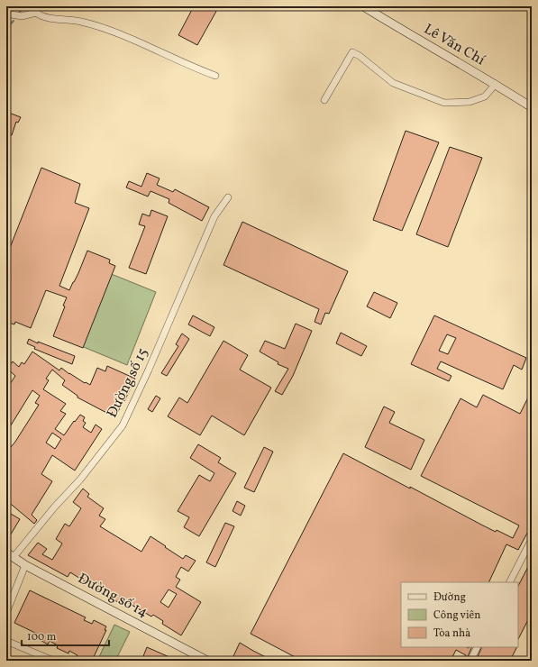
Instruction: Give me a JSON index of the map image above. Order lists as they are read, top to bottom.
{
  "streets": {
    "street": ["Lê Văn Chí", "Đường số 15", "Đường số 14"]
  },
  "crossings": [
    ["Đường số 15", "Đường số 14"]
  ],
  "legend": ["Đường", "Công viên", "Tòa nhà"],
  "scale_bar": "100 m"
}
